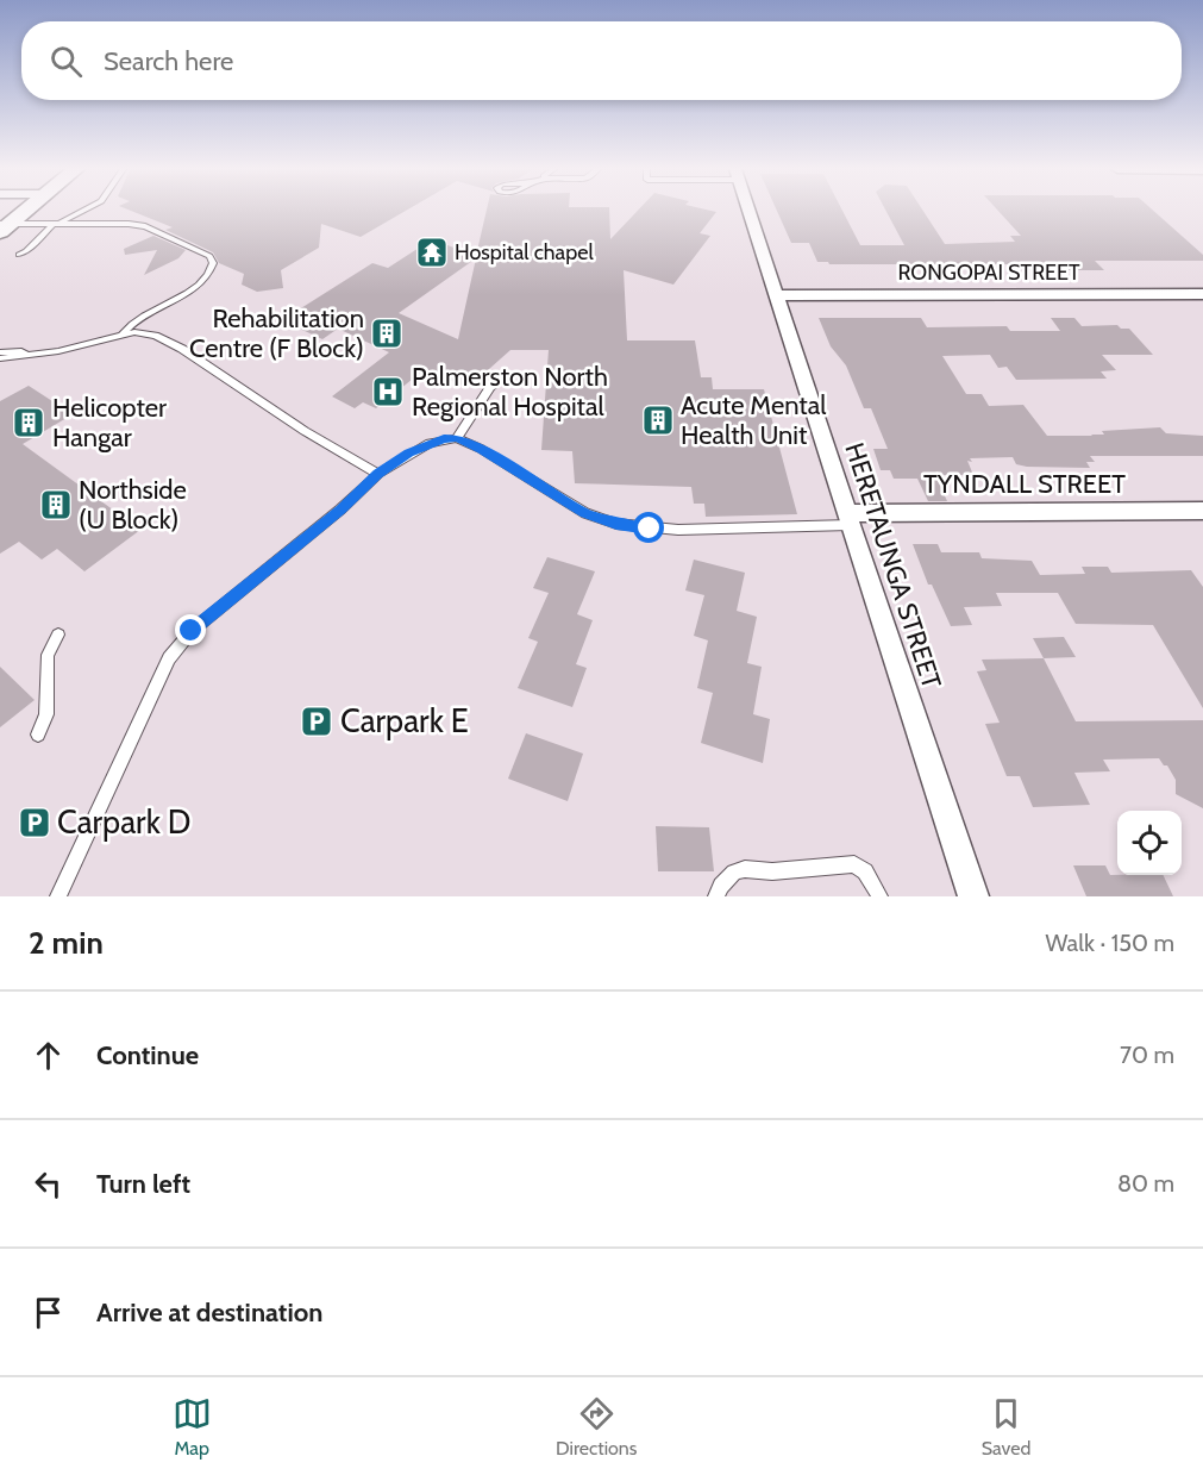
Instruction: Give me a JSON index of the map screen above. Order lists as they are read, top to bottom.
{
  "streets": {
    "street": ["RONGOPAI STREET", "TYNDALL STREET", "HERETAUNGA STREET"]
  },
  "crossings": [
    ["RONGOPAI STREET", "HERETAUNGA STREET"],
    ["TYNDALL STREET", "HERETAUNGA STREET"]
  ],
  "places": {
    "temple": ["Hospital chapel"],
    "building": [
      "Rehabilitation Centre (F Block)",
      "Acute Mental Health Unit",
      "Helicopter Hangar",
      "Northside (U Block)"
    ],
    "hospital": ["Palmerston North Regional Hospital"],
    "parking": ["Carpark E", "Carpark D"]
  },
  "page": {
    "search": "Search here",
    "heading": ["2 min", "Walk · 150 m"],
    "list": [
      ["Continue", "70 m"],
      ["Turn left", "80 m"],
      "Arrive at destination"
    ],
    "nav": ["Map", "Directions", "Saved"]
  }
}
